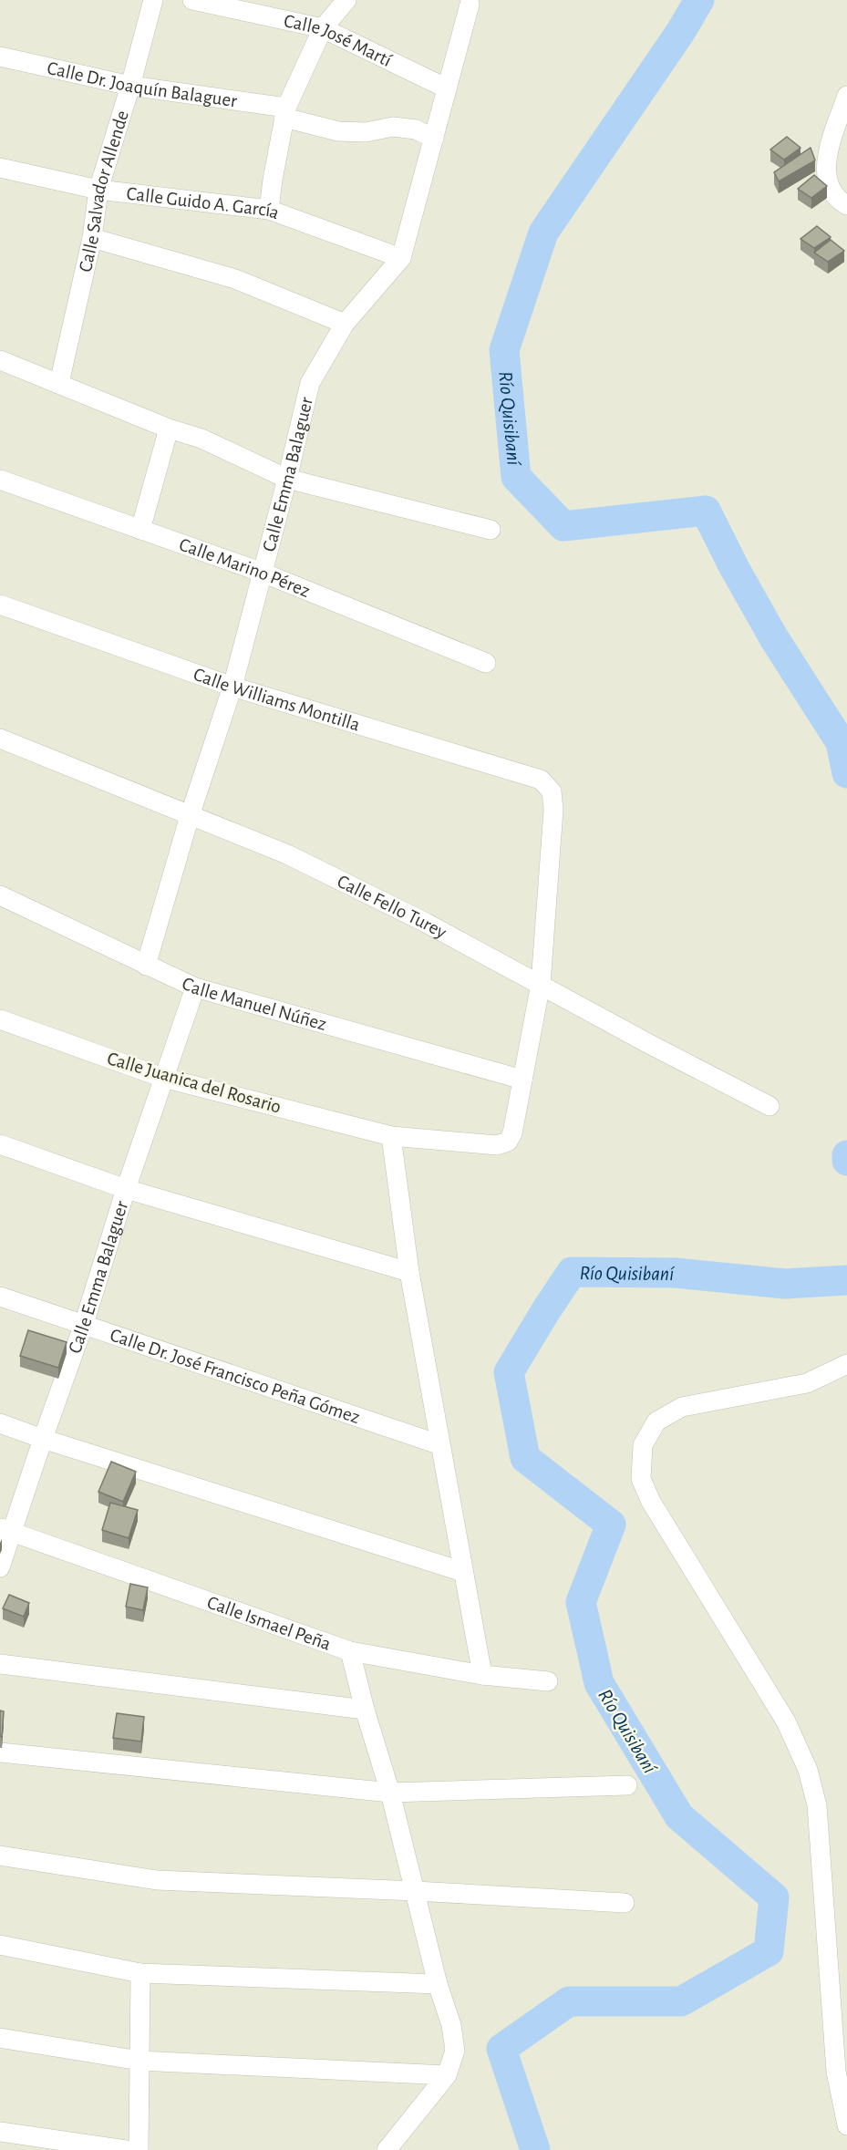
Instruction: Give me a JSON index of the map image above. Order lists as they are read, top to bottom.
{
  "streets": {
    "street": [
      "Calle José Martí",
      "Calle Dr. Joaquín Balaguer",
      "Calle Salvador Allende",
      "Calle Guido A. García",
      "Calle Emma Balaguer",
      "Calle Marino Pérez",
      "Calle Williams Montilla",
      "Calle Fello Turey",
      "Calle Manuel Núñez",
      "Calle Juanica del Rosario",
      "Calle Dr. José Francisco Peña Gómez",
      "Calle Ismael Peña"
    ]
  },
  "crossings": [
    ["Calle José Martí", "Calle Emma Balaguer"],
    ["Calle Dr. Joaquín Balaguer", "Calle Salvador Allende"],
    ["Calle Dr. Joaquín Balaguer", "Calle Emma Balaguer"],
    ["Calle Salvador Allende", "Calle Guido A. García"],
    ["Calle Guido A. García", "Calle Emma Balaguer"],
    ["Calle Emma Balaguer", "Calle Marino Pérez"],
    ["Calle Emma Balaguer", "Calle Williams Montilla"],
    ["Calle Emma Balaguer", "Calle Fello Turey"],
    ["Calle Emma Balaguer", "Calle Manuel Núñez"],
    ["Calle Emma Balaguer", "Calle Juanica del Rosario"],
    ["Calle Emma Balaguer", "Calle Dr. José Francisco Peña Gómez"],
    ["Calle Emma Balaguer", "Calle Ismael Peña"],
    ["Calle Williams Montilla", "Calle Fello Turey"],
    ["Calle Manuel Núñez", "Calle Juanica del Rosario"]
  ],
  "water": ["Río Quisibaní"]
}
